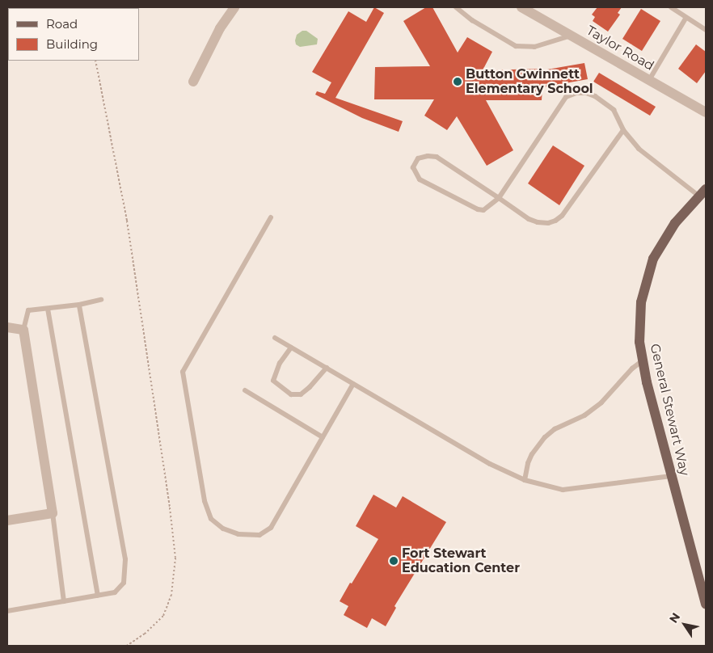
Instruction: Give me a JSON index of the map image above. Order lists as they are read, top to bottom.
{
  "streets": {
    "main road": ["General Stewart Way"],
    "street": ["Taylor Road"]
  },
  "places": ["Button Gwinnett Elementary School", "Fort Stewart Education Center"],
  "legend": ["Road", "Building"],
  "north": "top left"
}
